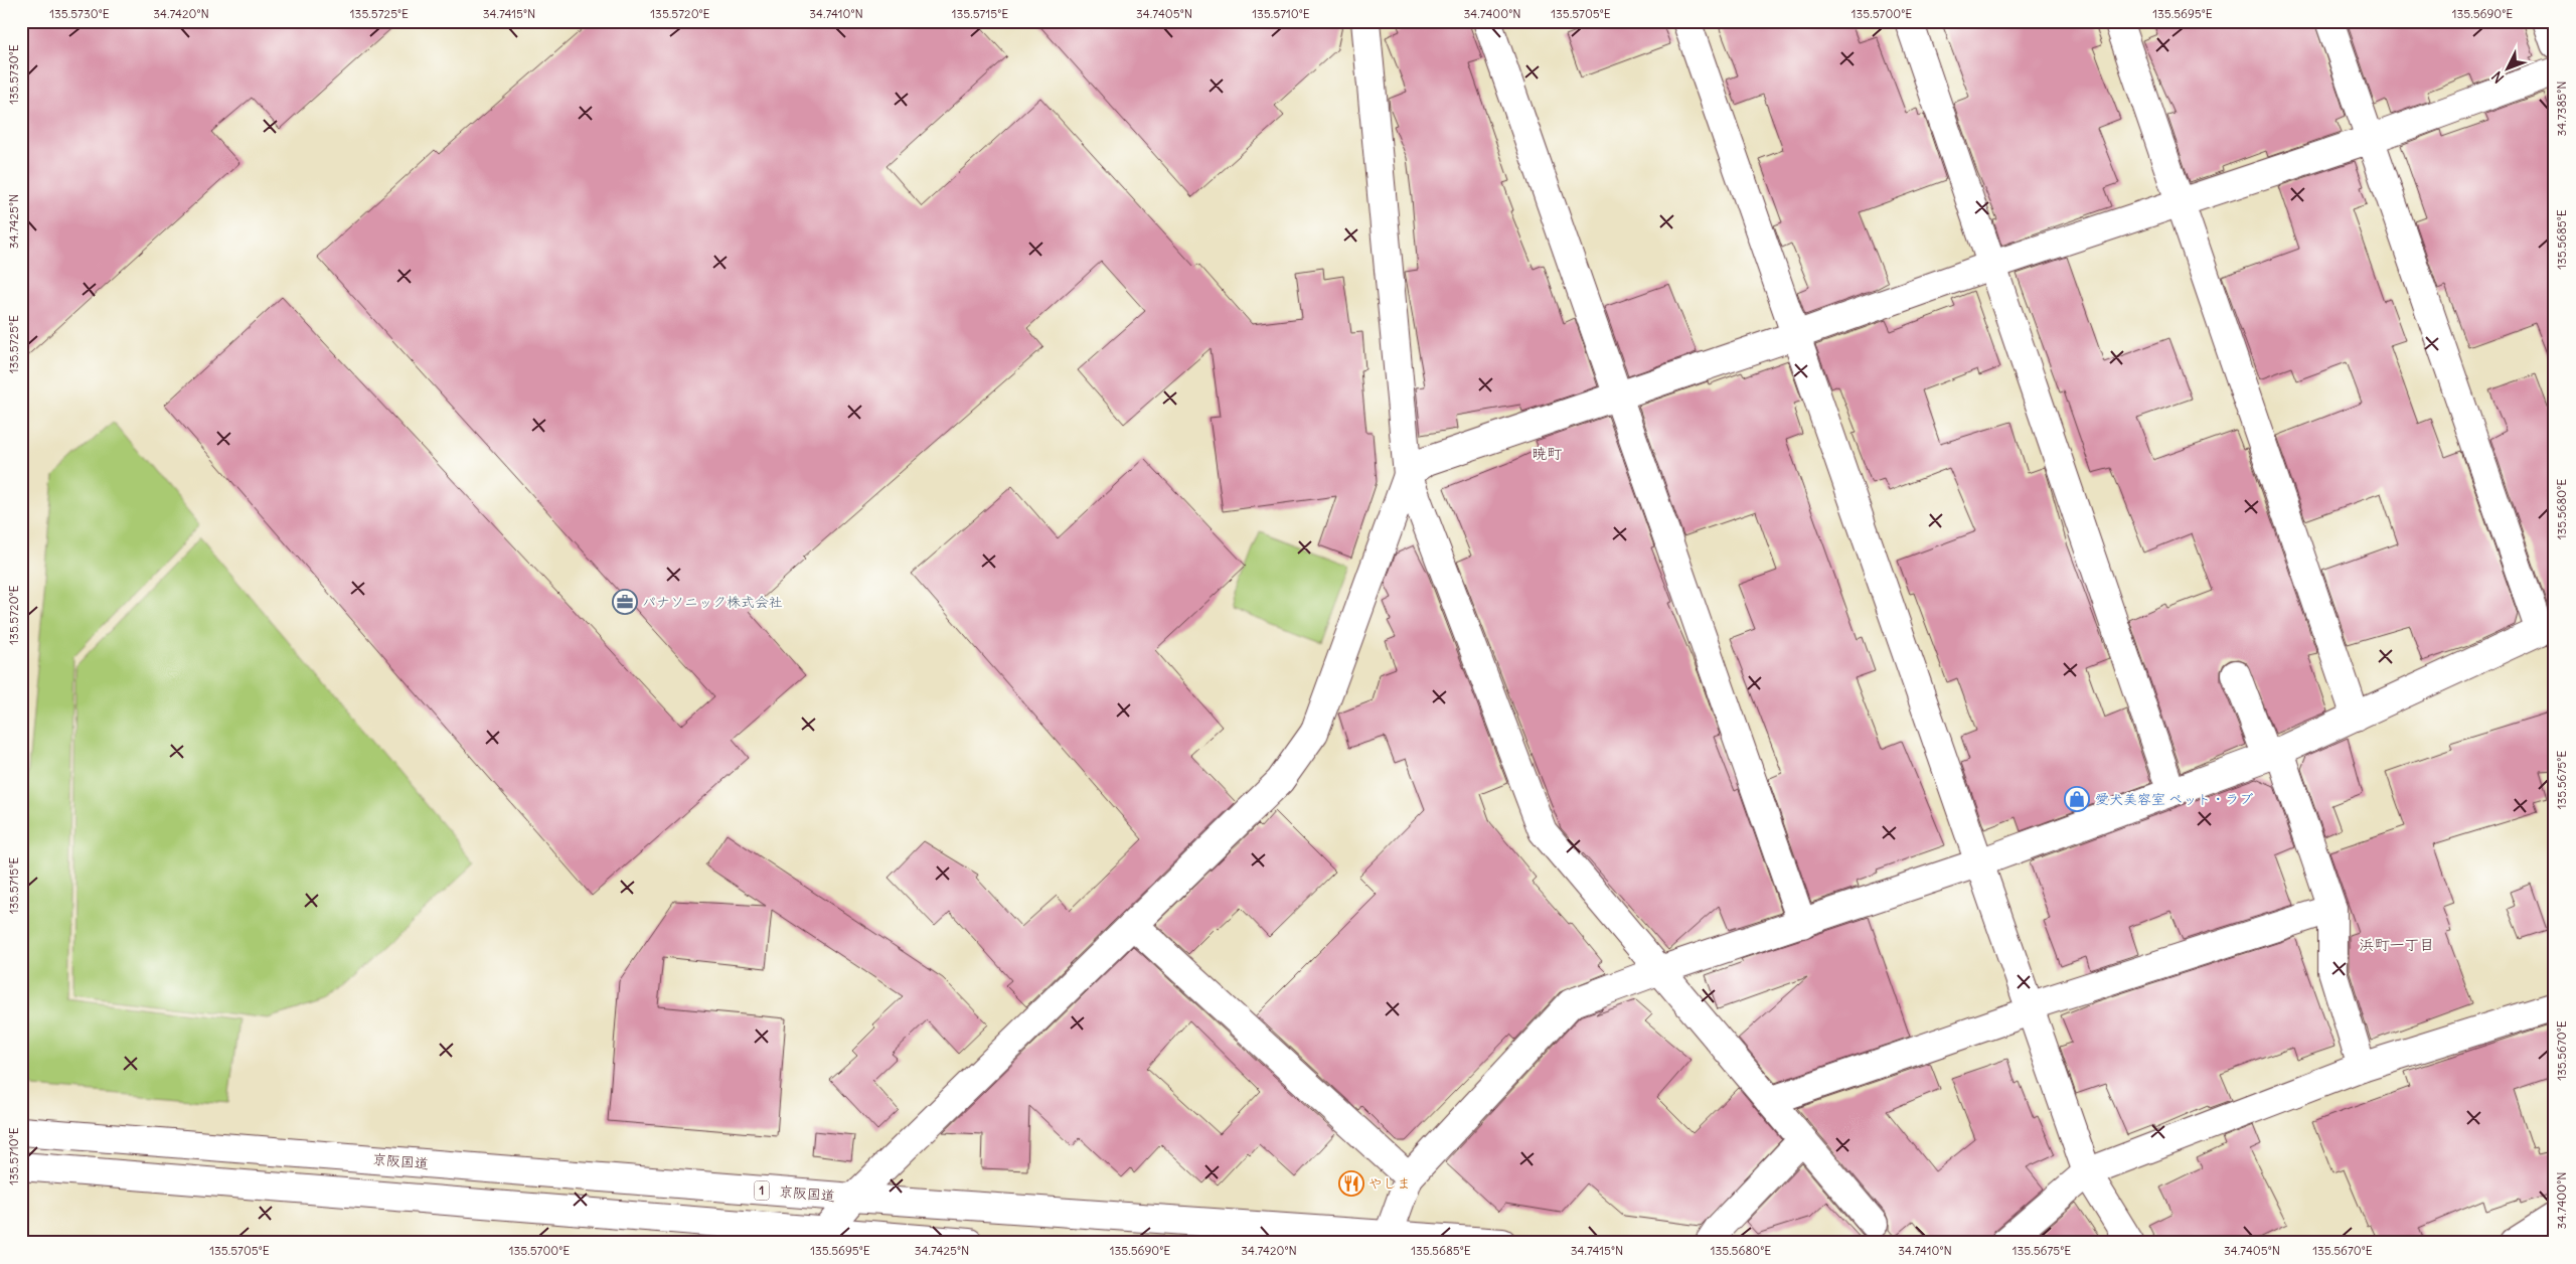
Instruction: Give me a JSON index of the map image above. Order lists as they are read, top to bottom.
{
  "streets": {
    "main road": ["京阪国道", "1"]
  },
  "districts": ["暁町", "浜町一丁目"],
  "places": {
    "office": ["パナソニック株式会社"],
    "shop": ["愛犬美容室 ペット・ラブ"],
    "restaurant": ["やしま"]
  },
  "north": "bottom left",
  "coordinates": [
    "135.5730°E",
    "34.7420°N",
    "135.5725°E",
    "34.7415°N",
    "135.5720°E",
    "34.7410°N",
    "135.5715°E",
    "34.7405°N",
    "135.5710°E",
    "34.7400°N",
    "135.5705°E",
    "135.5700°E",
    "135.5695°E",
    "135.5690°E",
    "34.7385°N",
    "34.7425°N",
    "135.5685°E",
    "135.5680°E",
    "135.5675°E",
    "135.5670°E"
  ]
}
